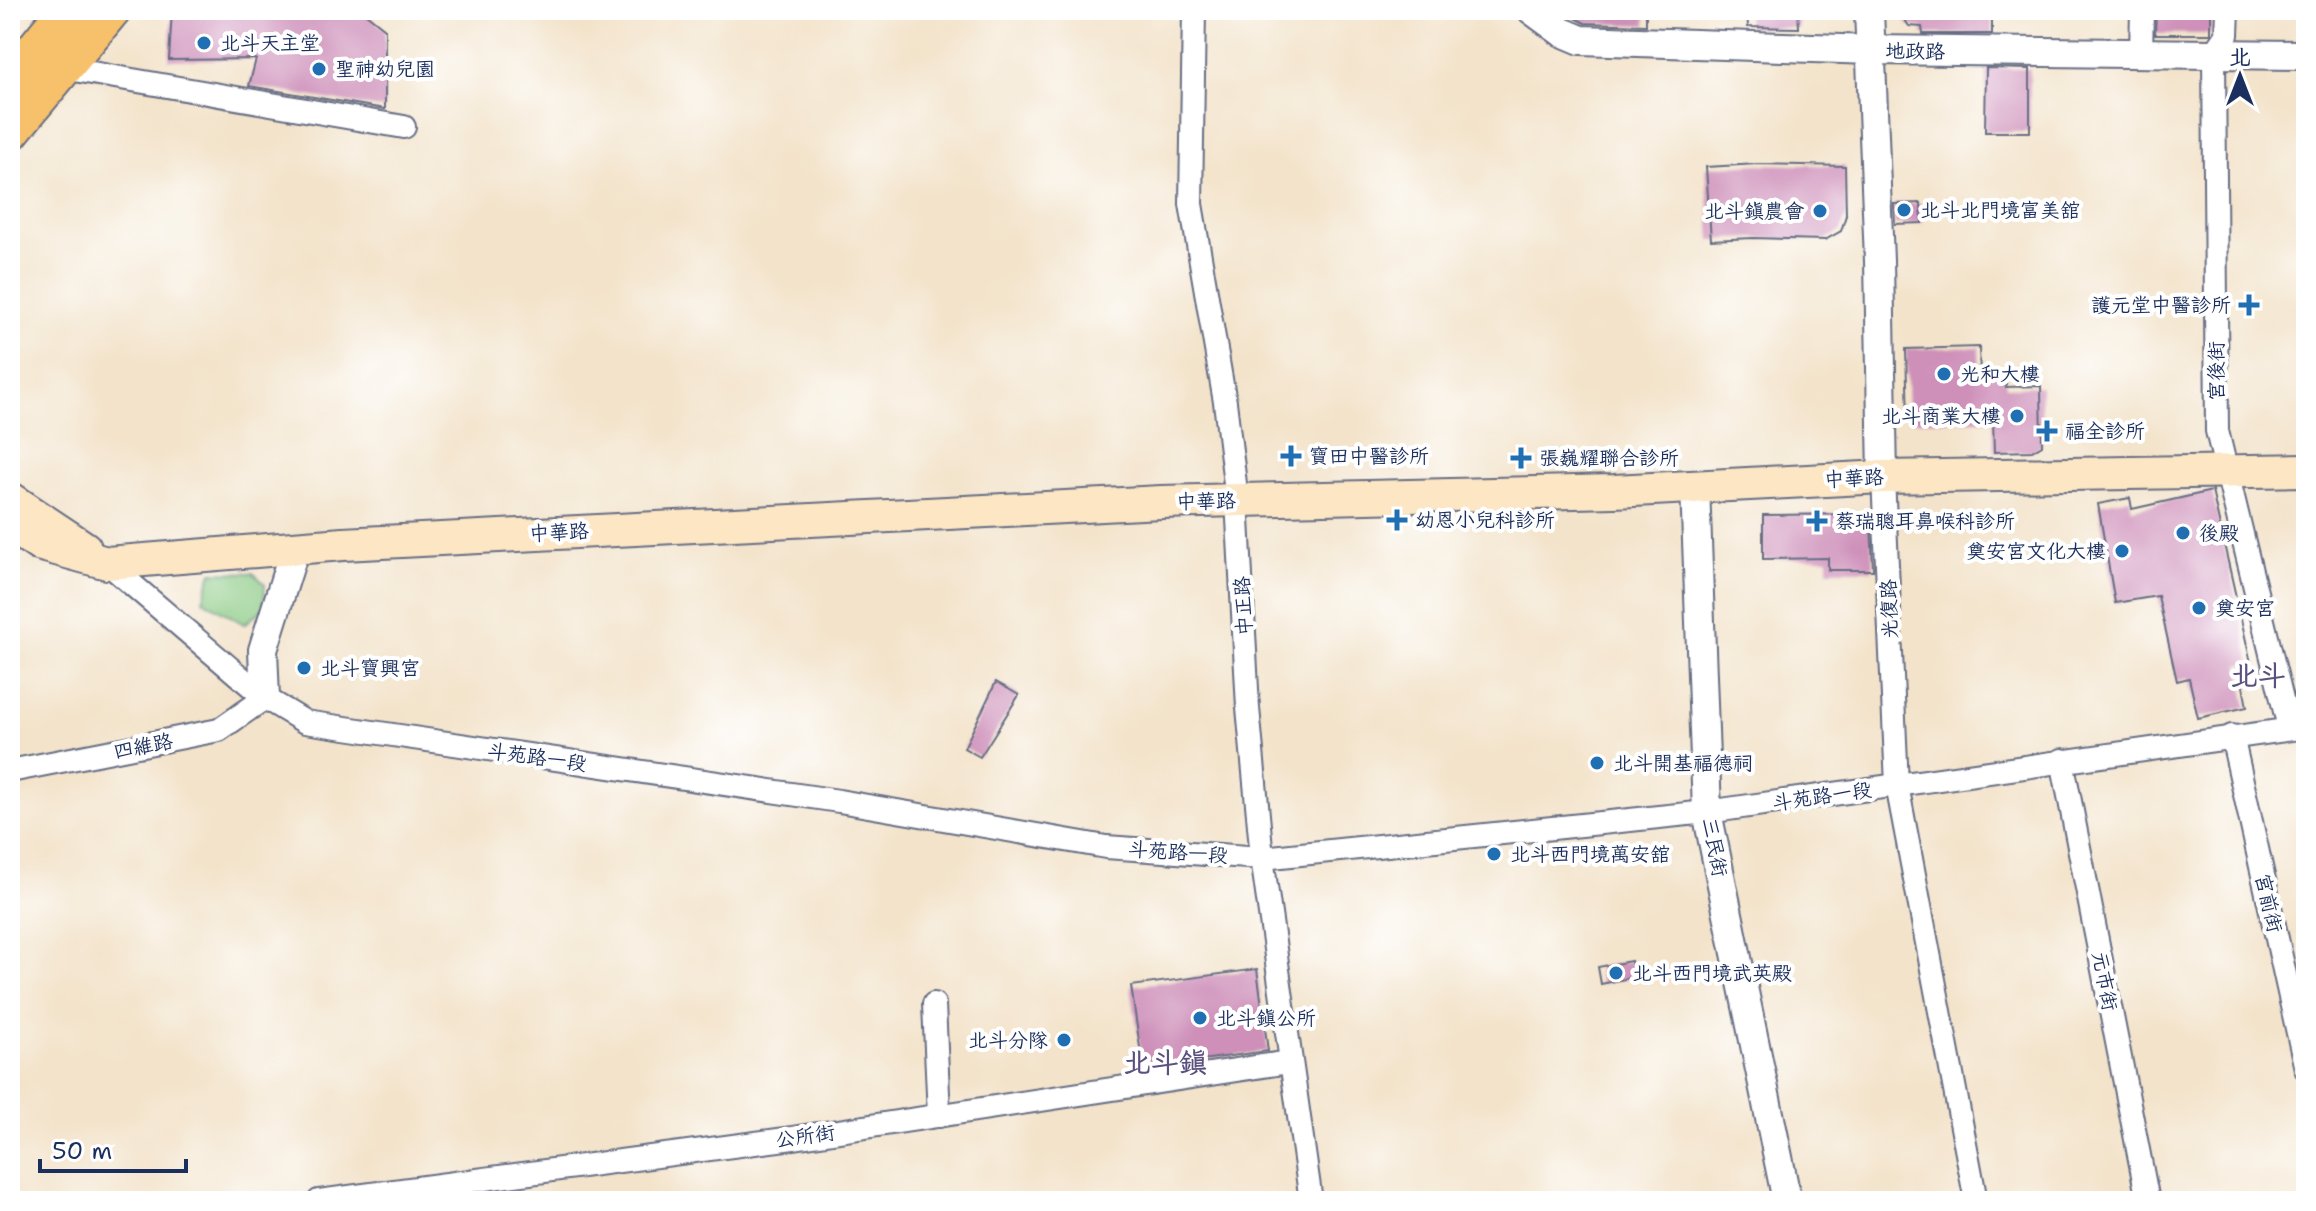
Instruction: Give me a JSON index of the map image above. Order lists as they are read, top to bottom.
{
  "streets": {
    "main road": ["中華路", "斗苑路一段"],
    "street": [
      "地政路",
      "宮後街",
      "中正路",
      "光復路",
      "四維路",
      "三民街",
      "宮前街",
      "元市街",
      "公所街"
    ]
  },
  "crossings": [
    ["地政路", "宮後街"],
    ["地政路", "光復路"],
    ["宮後街", "中華路"],
    ["宮後街", "斗苑路一段"],
    ["中華路", "中正路"],
    ["中華路", "光復路"],
    ["中華路", "斗苑路一段"],
    ["中華路", "三民街"],
    ["中正路", "斗苑路一段"],
    ["中正路", "公所街"],
    ["光復路", "斗苑路一段"],
    ["四維路", "斗苑路一段"],
    ["斗苑路一段", "三民街"],
    ["斗苑路一段", "宮前街"],
    ["斗苑路一段", "元市街"]
  ],
  "districts": ["北斗", "北斗鎮"],
  "places": {
    "other": [
      "北斗天主堂",
      "聖神幼兒園",
      "北斗北門境富美舘",
      "北斗鎮農會",
      "光和大樓",
      "北斗商業大樓",
      "後殿",
      "奠安宮文化大樓",
      "奠安宮",
      "北斗寶興宮",
      "北斗開基福德祠",
      "北斗西門境萬安舘",
      "北斗西門境武英殿",
      "北斗鎮公所",
      "北斗分隊"
    ],
    "health": [
      "護元堂中醫診所",
      "福全診所",
      "寶田中醫診所",
      "張巍耀聯合診所",
      "幼恩小兒科診所",
      "蔡瑞聰耳鼻喉科診所"
    ]
  },
  "scale_bar": "50 m",
  "north": "top"
}
